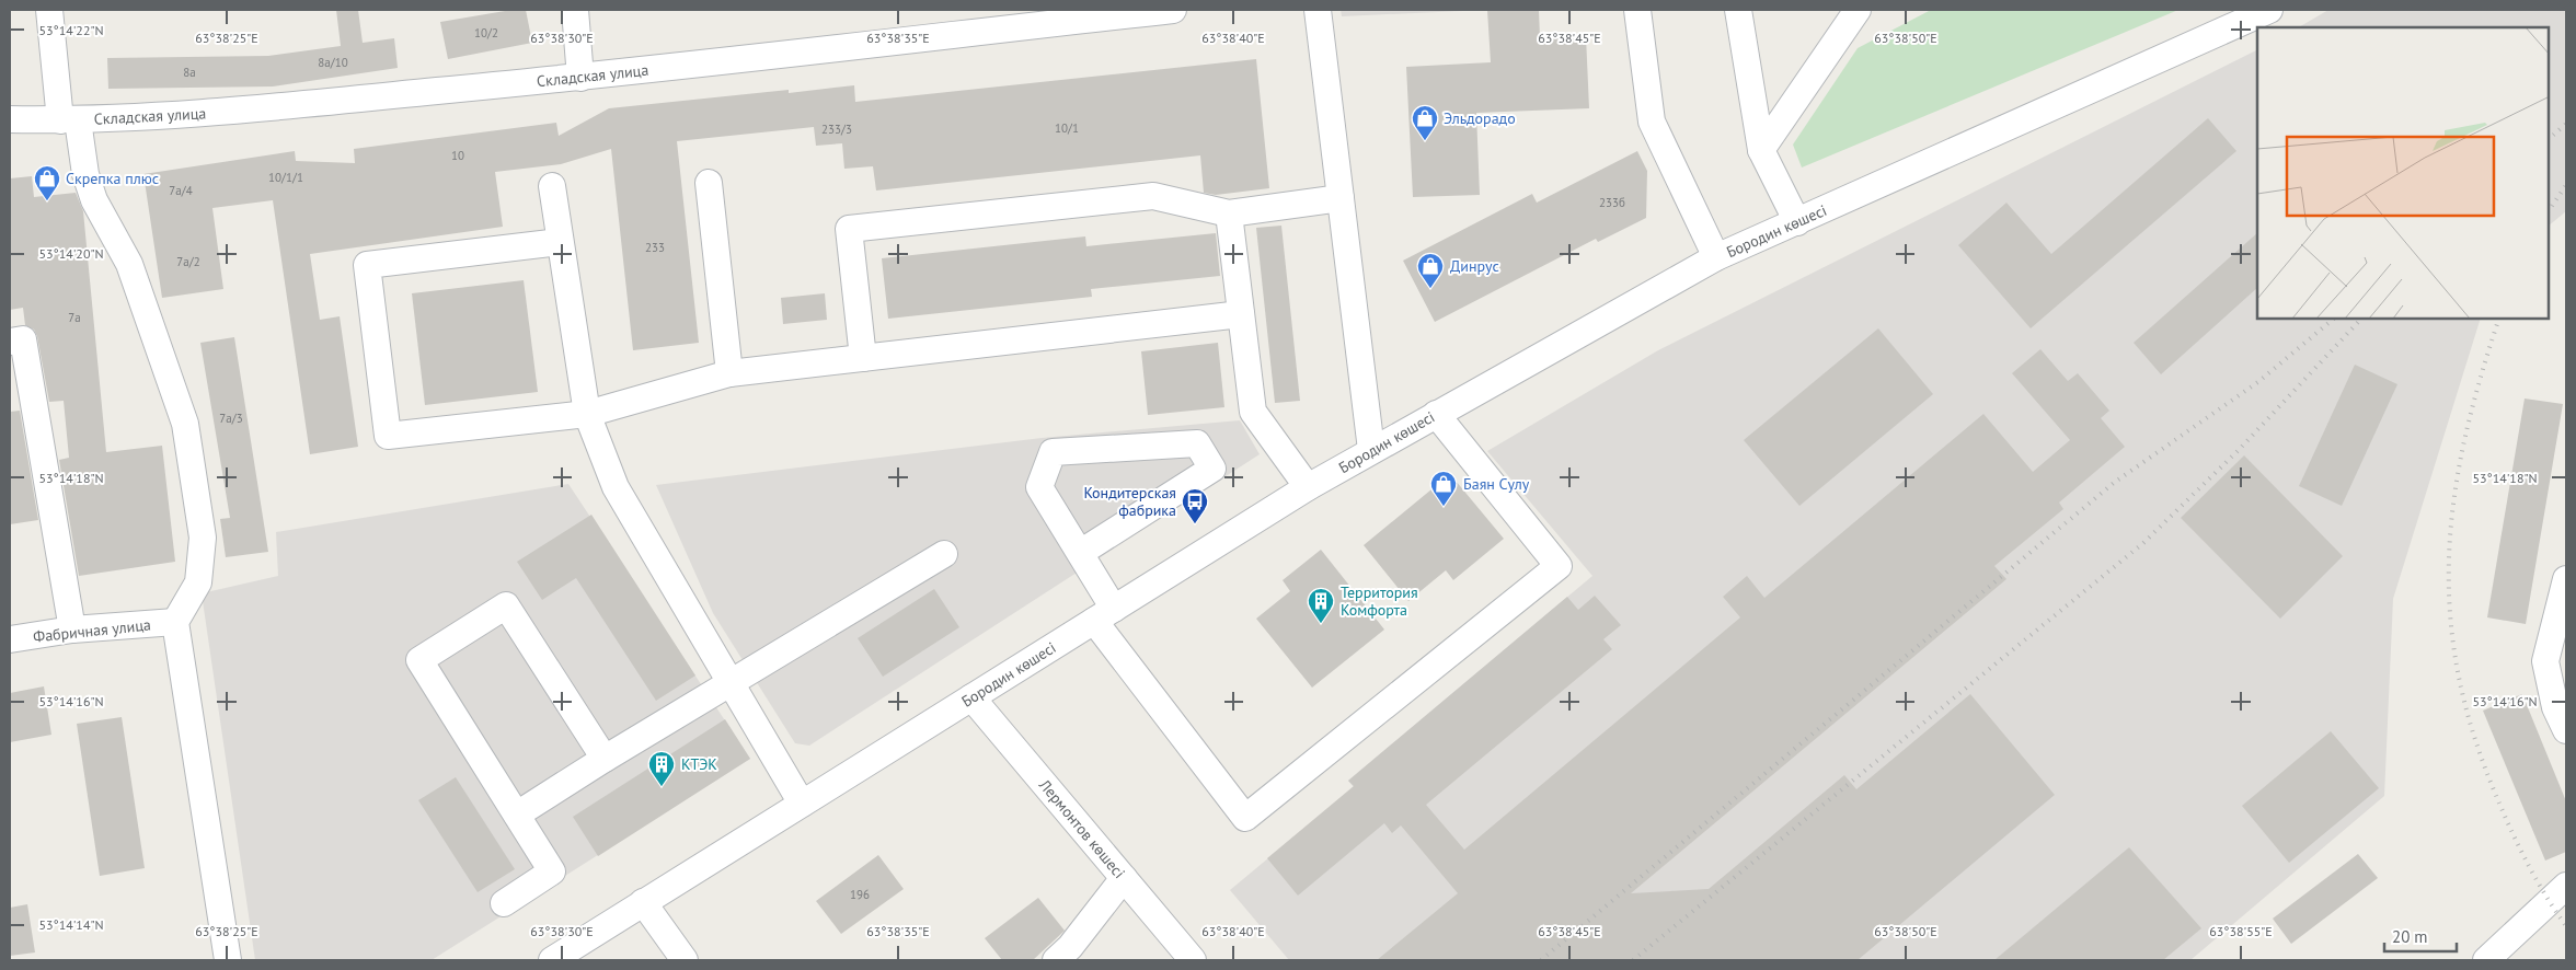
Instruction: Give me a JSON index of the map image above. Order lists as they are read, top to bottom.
{
  "streets": {
    "street": [
      "Складская улица",
      "Бородин көшесі",
      "Фабричная улица",
      "Лермонтов көшесі"
    ]
  },
  "crossings": [
    ["Бородин көшесі", "Лермонтов көшесі"]
  ],
  "places": {
    "shop": [
      "Эльдорадо",
      "Скрепка плюс",
      "Динрус",
      "Баян Сулу"
    ],
    "bus stop": ["Кондитерская фабрика"],
    "building": ["Территория Комфорта", "КТЭК"]
  },
  "house_numbers": [
    "10/2",
    "8а/10",
    "8а",
    "10/1",
    "233/3",
    "10",
    "10/1/1",
    "7а/4",
    "233б",
    "233",
    "7а/2",
    "7а",
    "7а/3",
    "196"
  ],
  "scale_bar": "20 m",
  "coordinates": [
    "53°14'22\"N",
    "63°38'25\"E",
    "63°38'30\"E",
    "63°38'35\"E",
    "63°38'40\"E",
    "63°38'45\"E",
    "63°38'50\"E",
    "53°14'20\"N",
    "53°14'18\"N",
    "53°14'16\"N",
    "53°14'14\"N",
    "63°38'55\"E"
  ]
}
